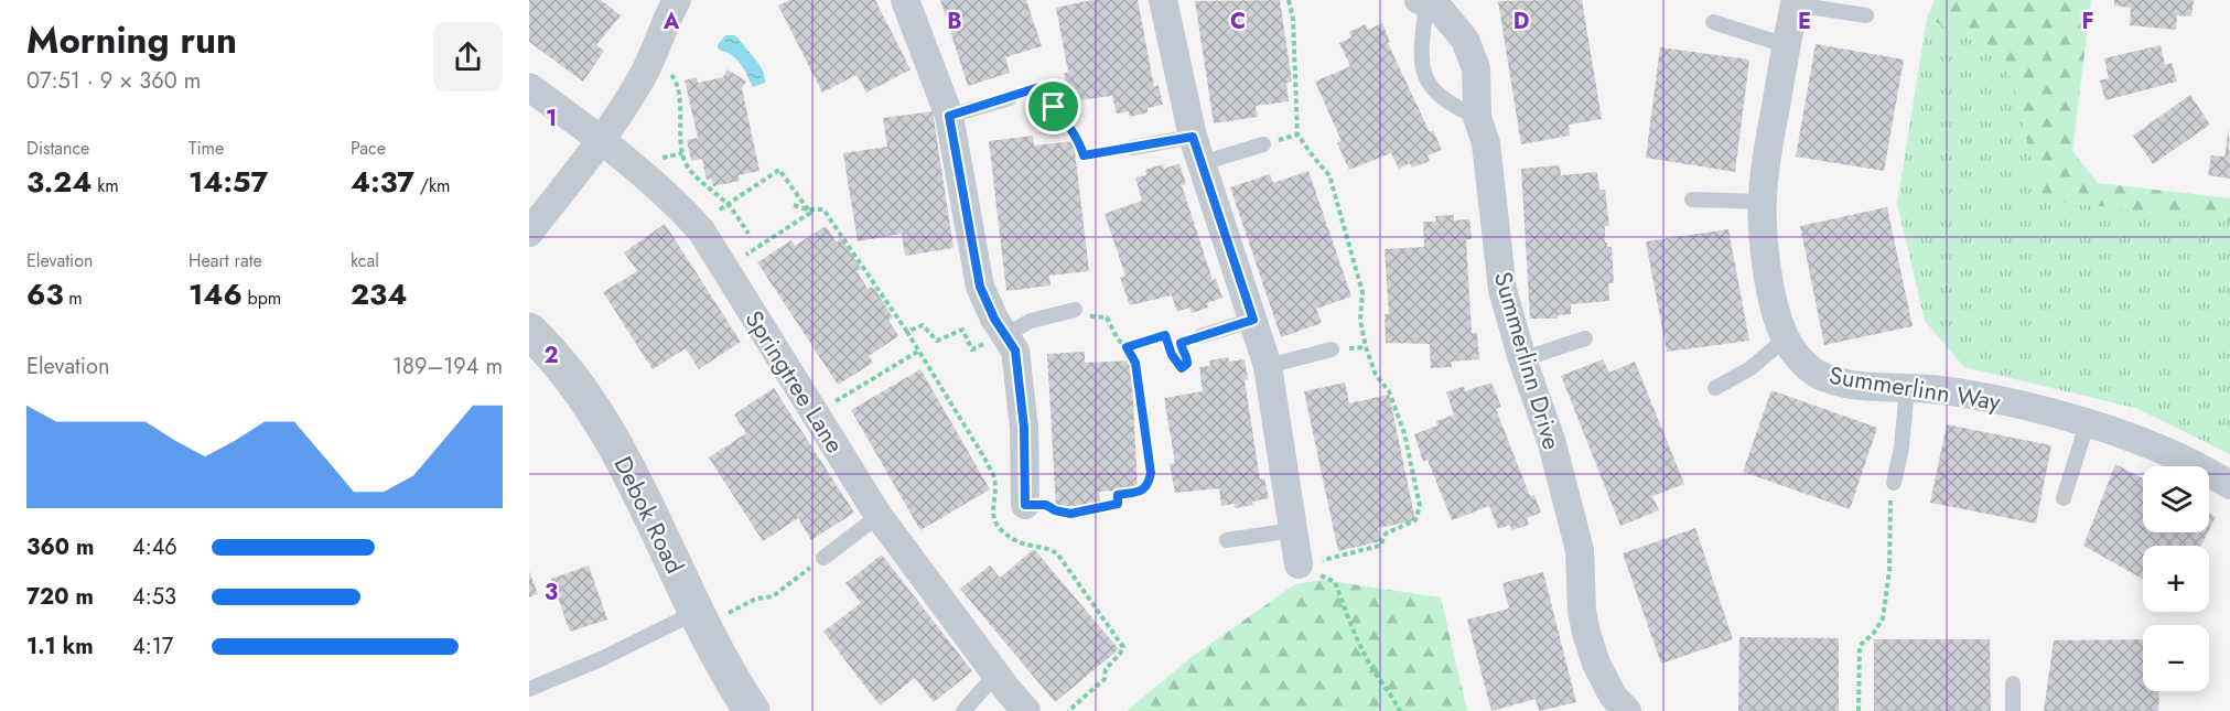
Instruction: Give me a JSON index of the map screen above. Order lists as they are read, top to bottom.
{
  "streets": {
    "street": [
      "Summerlinn Drive",
      "Springtree Lane",
      "Summerlinn Way",
      "Debok Road"
    ]
  },
  "page": {
    "heading": ["Morning run", "07:51 · 9 × 360 m"],
    "stats": [
      ["Distance", "3.24 km"],
      ["Time", "14:57"],
      ["Pace", "4:37 /km"],
      ["Elevation", "63 m"],
      ["Heart rate", "146 bpm"],
      ["kcal", "234"]
    ],
    "chart": ["Elevation", "189–194 m"],
    "map_buttons": ["+", "−"],
    "list": [
      {
        "name": "360 m",
        "note": "4:46"
      },
      {
        "name": "720 m",
        "note": "4:53"
      },
      {
        "name": "1.1 km",
        "note": "4:17"
      }
    ]
  },
  "grid": {
    "columns": [
      "A",
      "B",
      "C",
      "D",
      "E",
      "F"
    ],
    "rows": ["1", "2", "3"]
  }
}
